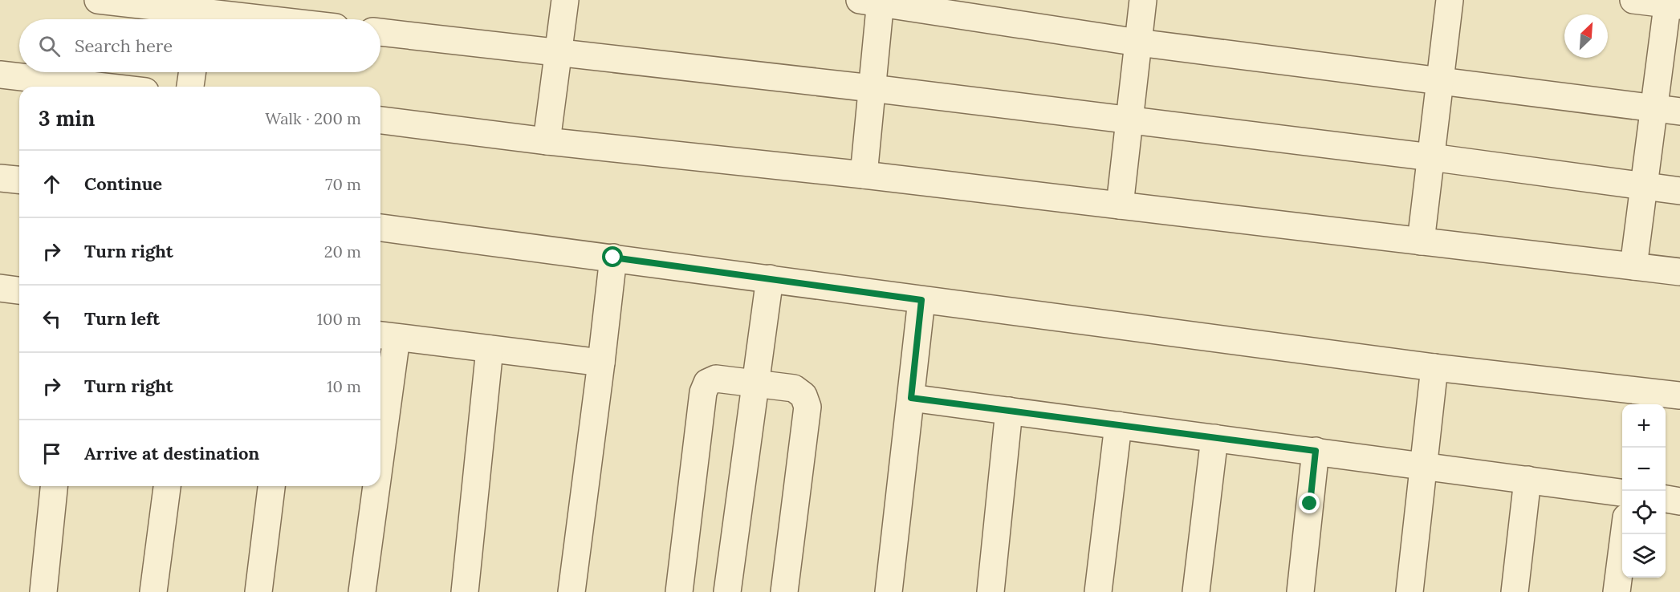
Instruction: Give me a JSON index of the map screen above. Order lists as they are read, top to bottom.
{
  "north": "top right",
  "page": {
    "search": "Search here",
    "heading": ["3 min", "Walk · 200 m"],
    "list": [
      ["Continue", "70 m"],
      ["Turn right", "20 m"],
      ["Turn left", "100 m"],
      ["Turn right", "10 m"],
      "Arrive at destination"
    ],
    "map_buttons": ["+", "−"]
  }
}
